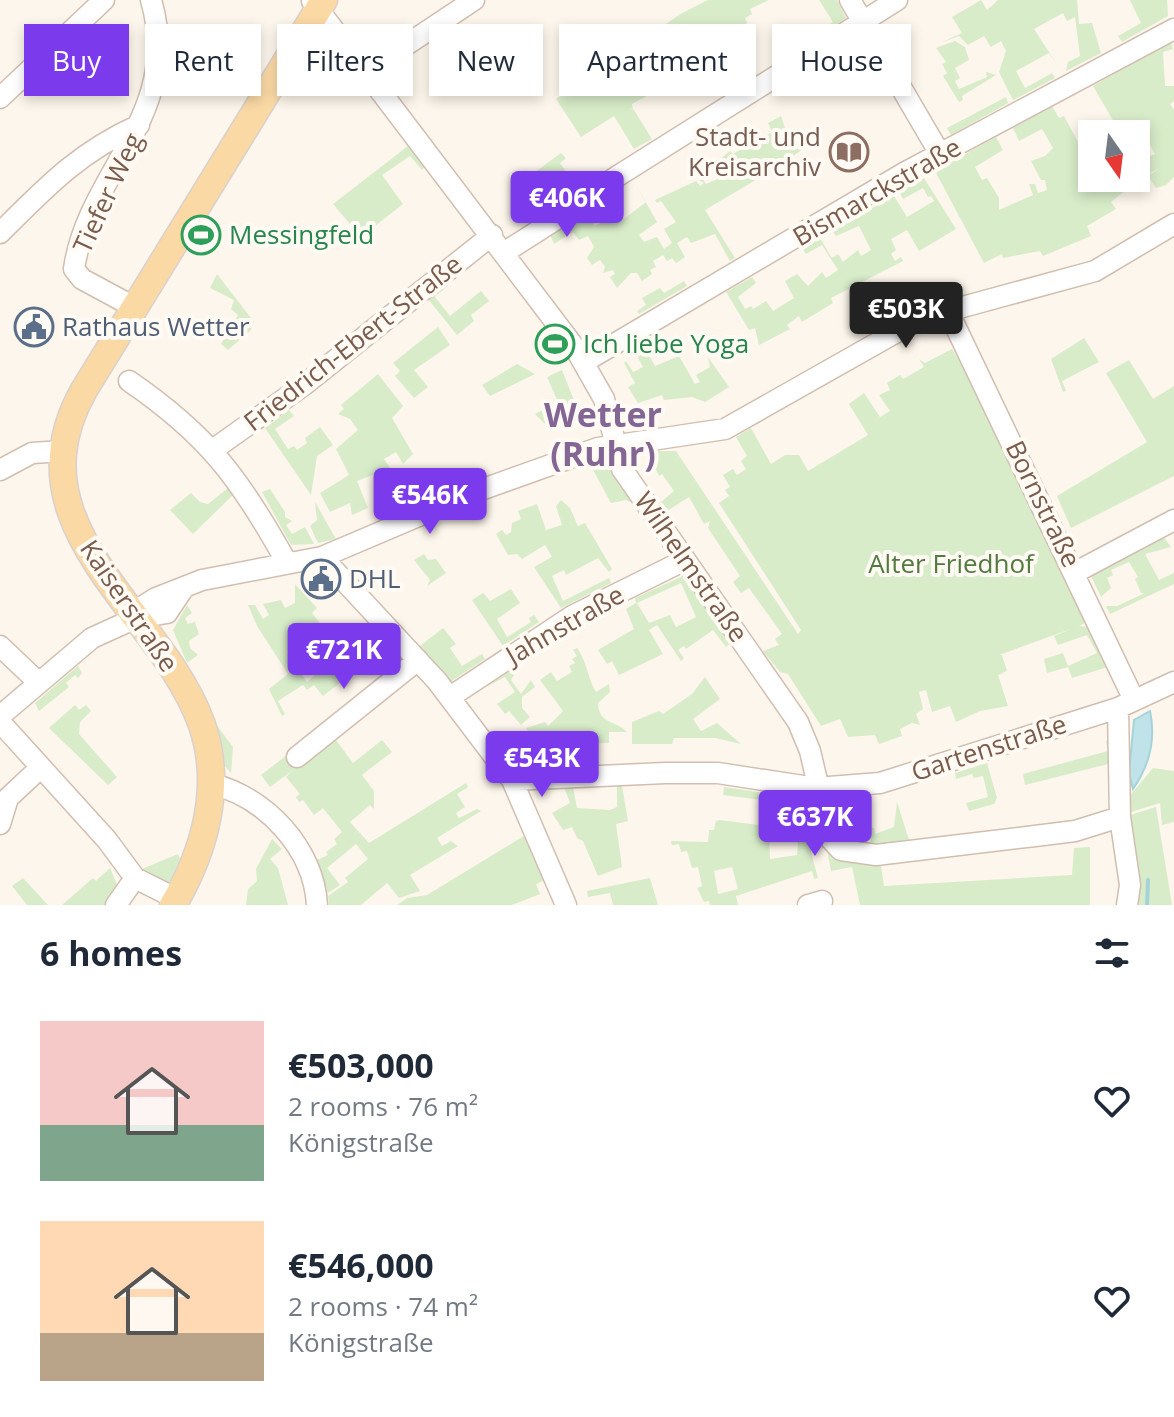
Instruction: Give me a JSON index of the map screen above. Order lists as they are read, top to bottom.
{
  "streets": {
    "main road": ["Kaiserstraße"],
    "street": [
      "Bismarckstraße",
      "Tiefer Weg",
      "Friedrich-Ebert-Straße",
      "Bornstraße",
      "Wilhelmstraße",
      "Jahnstraße",
      "Gartenstraße"
    ]
  },
  "crossings": [
    ["Bismarckstraße", "Wilhelmstraße"],
    ["Tiefer Weg", "Kaiserstraße"],
    ["Friedrich-Ebert-Straße", "Wilhelmstraße"],
    ["Bornstraße", "Wilhelmstraße"],
    ["Bornstraße", "Gartenstraße"],
    ["Wilhelmstraße", "Jahnstraße"],
    ["Wilhelmstraße", "Gartenstraße"]
  ],
  "districts": ["Wetter (Ruhr)"],
  "parks": ["Alter Friedhof"],
  "places": {
    "library": ["Stadt- und Kreisarchiv"],
    "sports": ["Messingfeld", "Ich liebe Yoga"],
    "public building": ["Rathaus Wetter", "DHL"]
  },
  "north": "bottom",
  "page": {
    "chip": [
      "Buy",
      "Rent",
      "Filters",
      "New",
      "Apartment",
      "House"
    ],
    "price": [
      "€406K",
      "€503K",
      "€546K",
      "€721K",
      "€543K",
      "€637K"
    ],
    "heading": "6 homes",
    "list": [
      {
        "name": "€503,000",
        "note": "2 rooms · 76 m² · Königstraße"
      },
      {
        "name": "€546,000",
        "note": "2 rooms · 74 m² · Königstraße"
      }
    ]
  }
}
